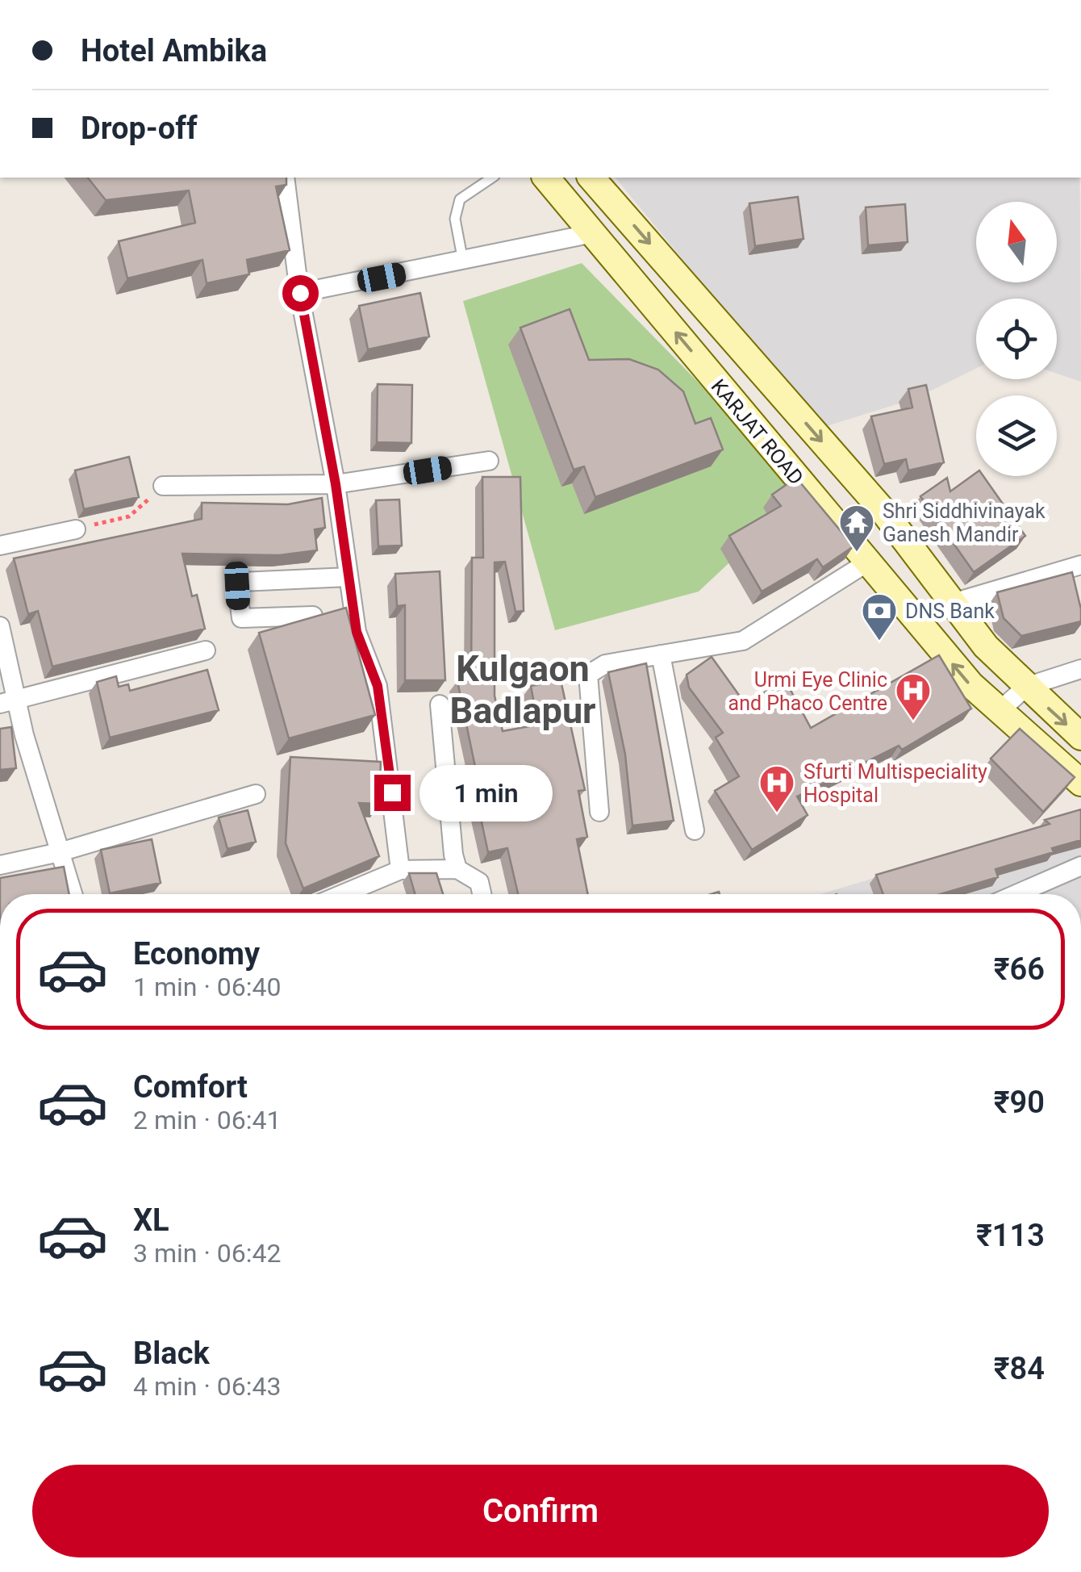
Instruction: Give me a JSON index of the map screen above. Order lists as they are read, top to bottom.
{
  "streets": {
    "main road": ["KARJAT ROAD"]
  },
  "districts": ["Kulgaon Badlapur"],
  "places": {
    "temple": ["Shri Siddhivinayak Ganesh Mandir"],
    "bank": ["DNS Bank"],
    "hospital": ["Urmi Eye Clinic and Phaco Centre", "Sfurti Multispeciality Hospital"]
  },
  "north": "top",
  "page": {
    "banner": ["Hotel Ambika", "Drop-off"],
    "bubble": "1 min",
    "list": [
      {
        "name": "Economy",
        "note": "1 min · 06:40",
        "value": "₹66"
      },
      {
        "name": "Comfort",
        "note": "2 min · 06:41",
        "value": "₹90"
      },
      {
        "name": "XL",
        "note": "3 min · 06:42",
        "value": "₹113"
      },
      {
        "name": "Black",
        "note": "4 min · 06:43",
        "value": "₹84"
      }
    ],
    "buttons": "Confirm"
  }
}
